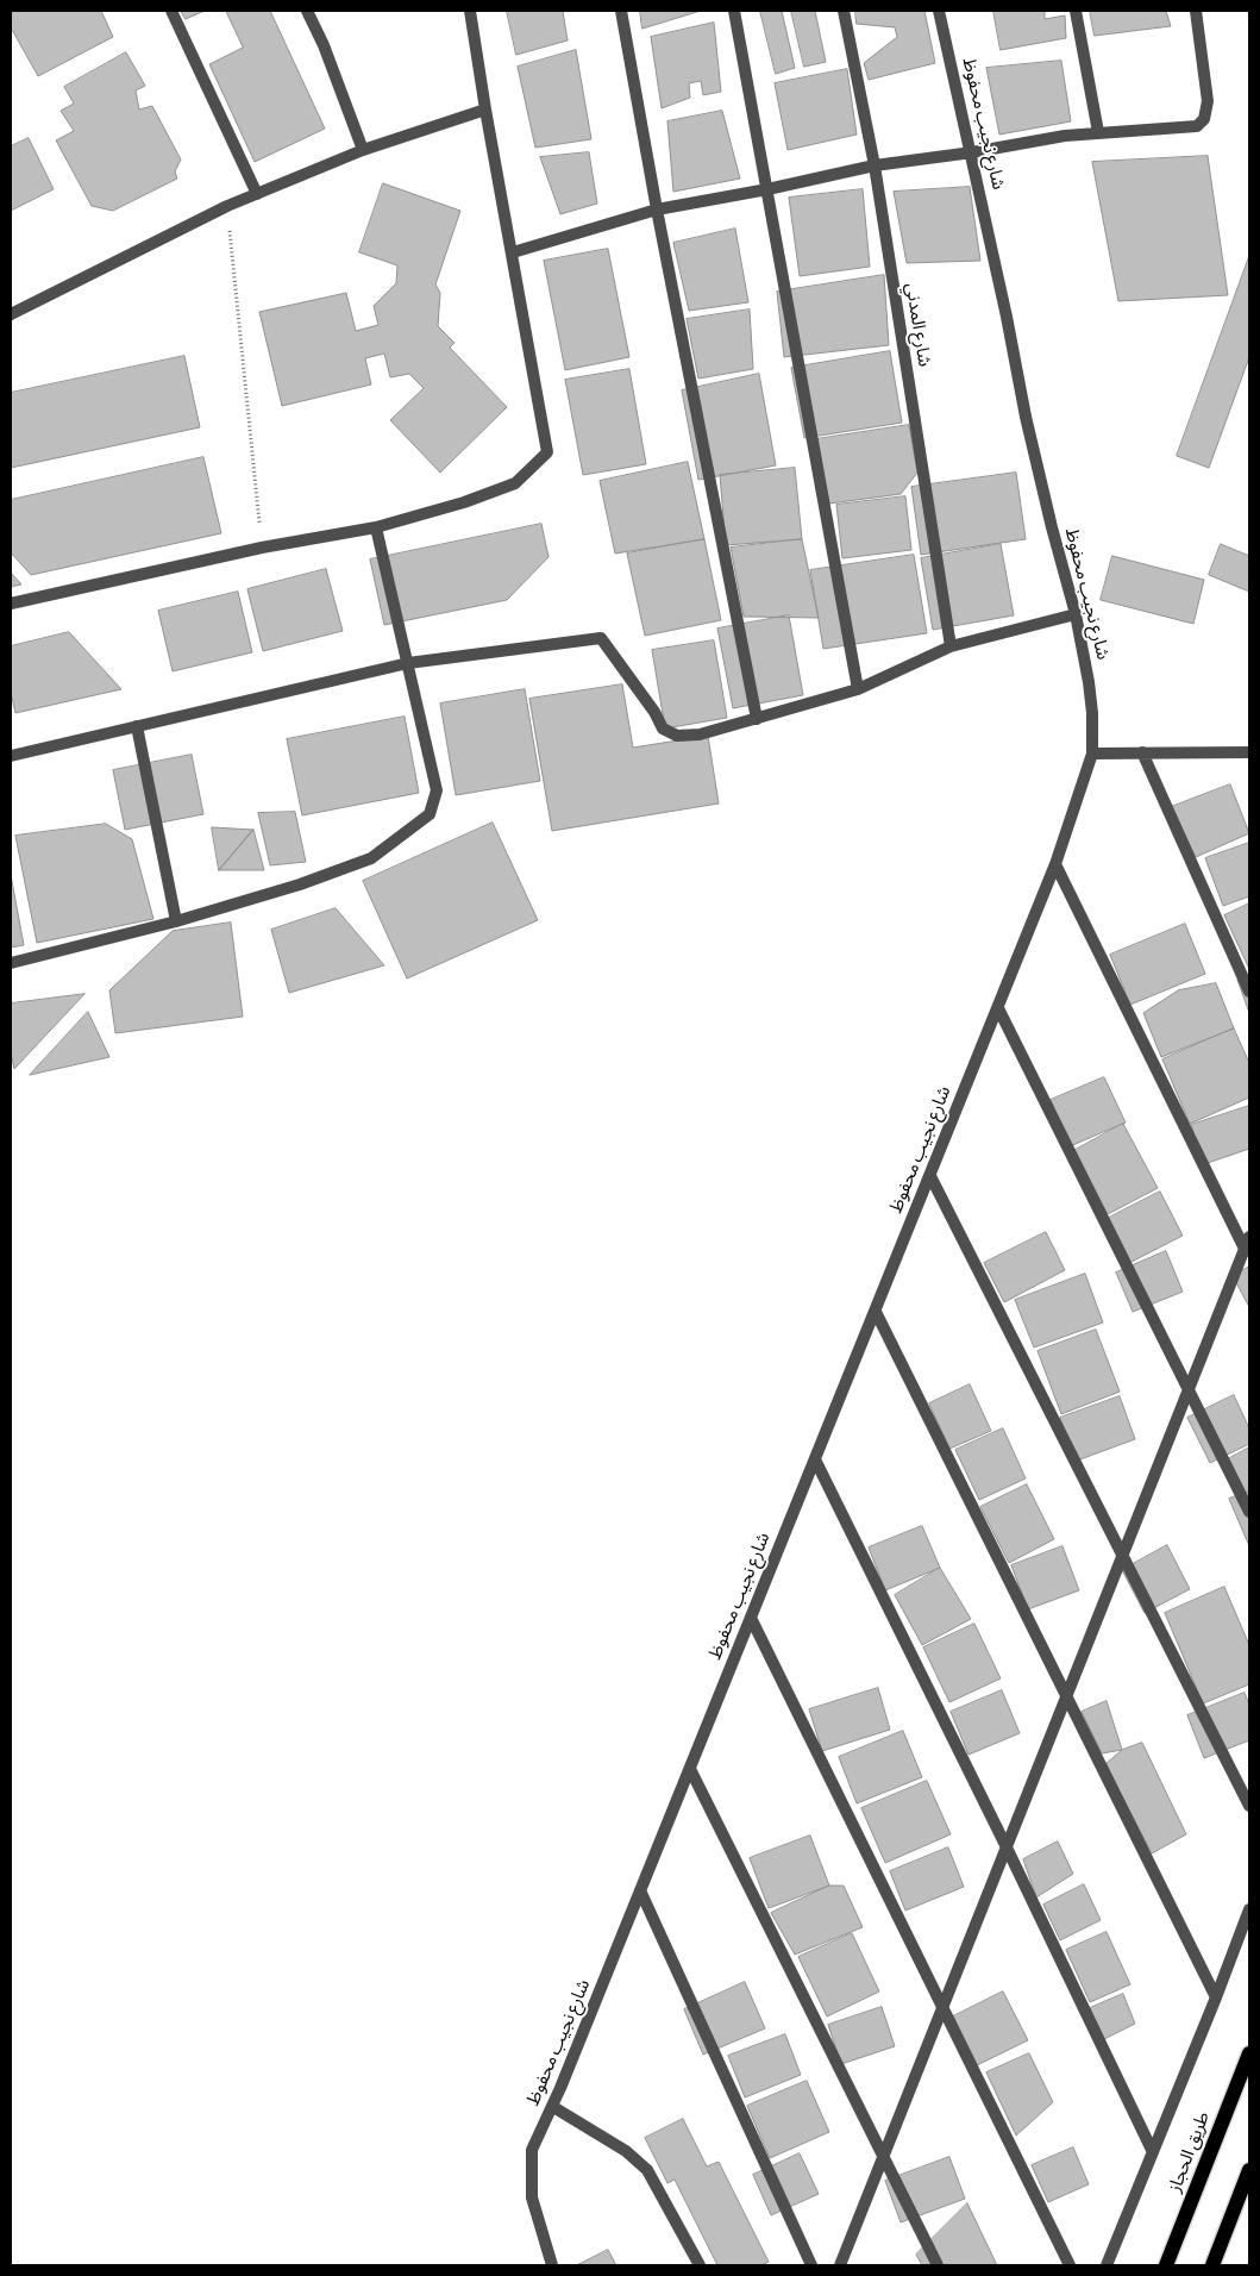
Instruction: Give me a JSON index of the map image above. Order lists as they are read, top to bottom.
{
  "streets": {
    "main road": ["طريق الحجاز"],
    "street": ["شارع نجيب محفوظ", "شارع المدني"]
  }
}
